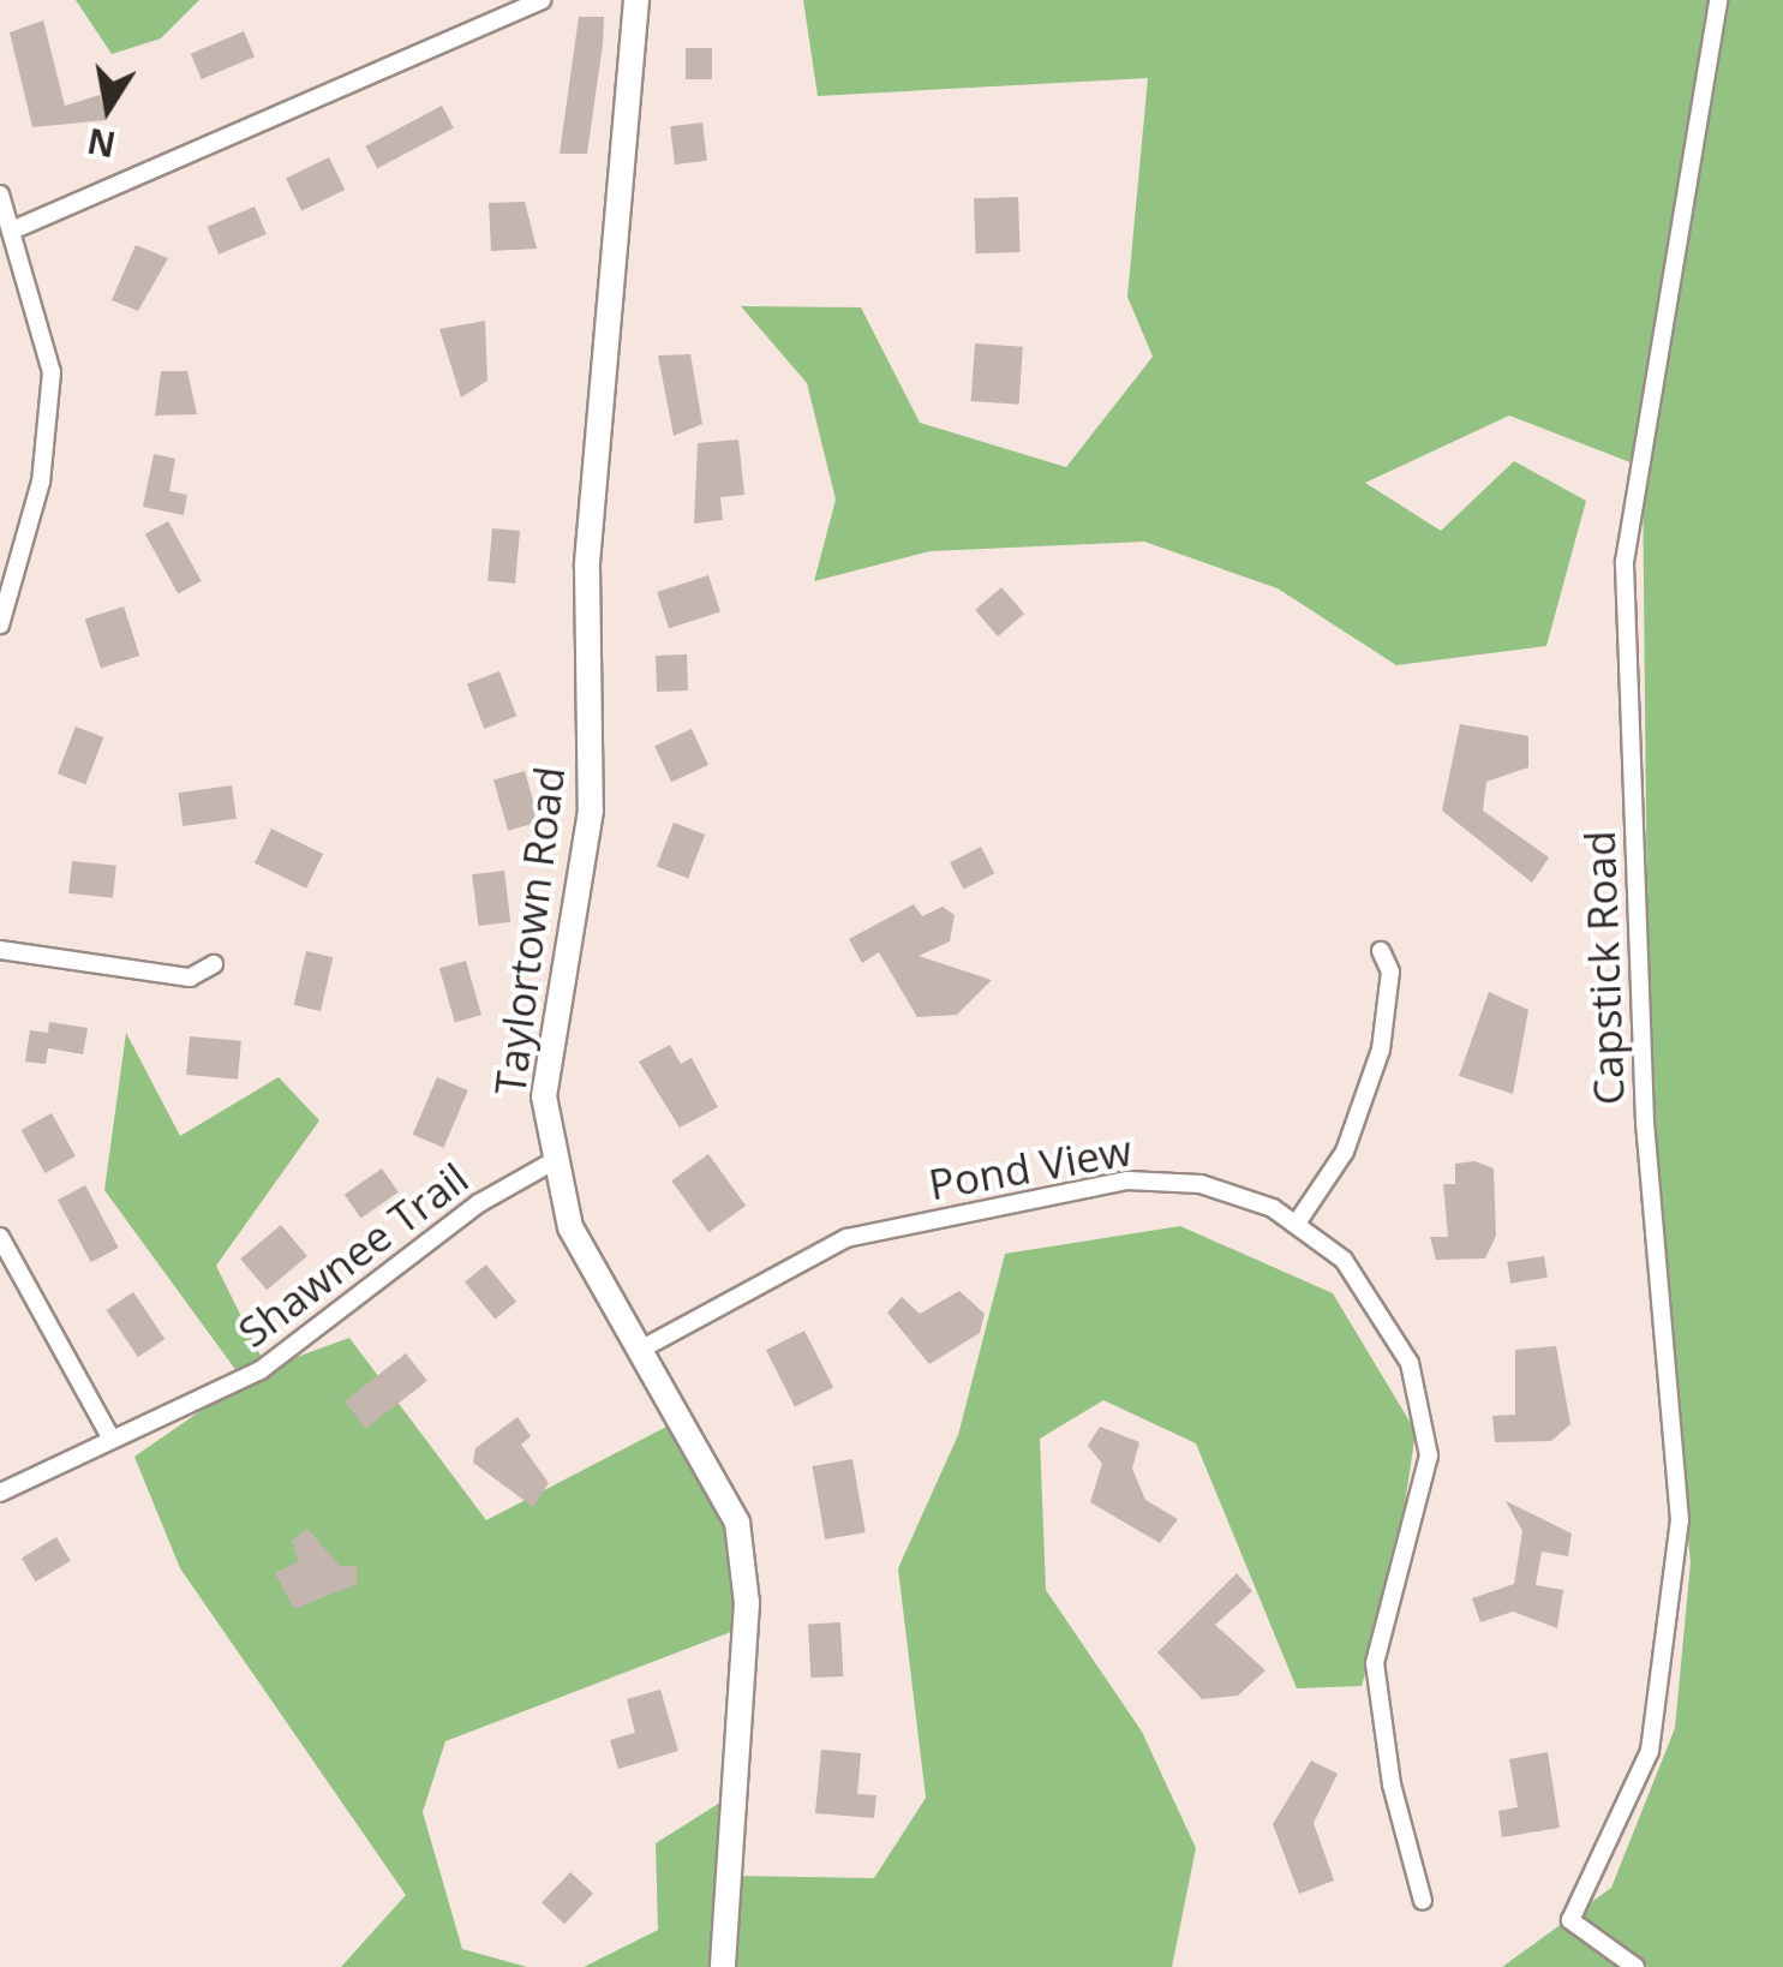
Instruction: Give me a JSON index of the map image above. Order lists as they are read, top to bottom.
{
  "streets": {
    "street": [
      "Taylortown Road",
      "Capstick Road",
      "Pond View",
      "Shawnee Trail"
    ]
  },
  "crossings": [
    ["Taylortown Road", "Pond View"],
    ["Taylortown Road", "Shawnee Trail"]
  ],
  "north": "bottom"
}
